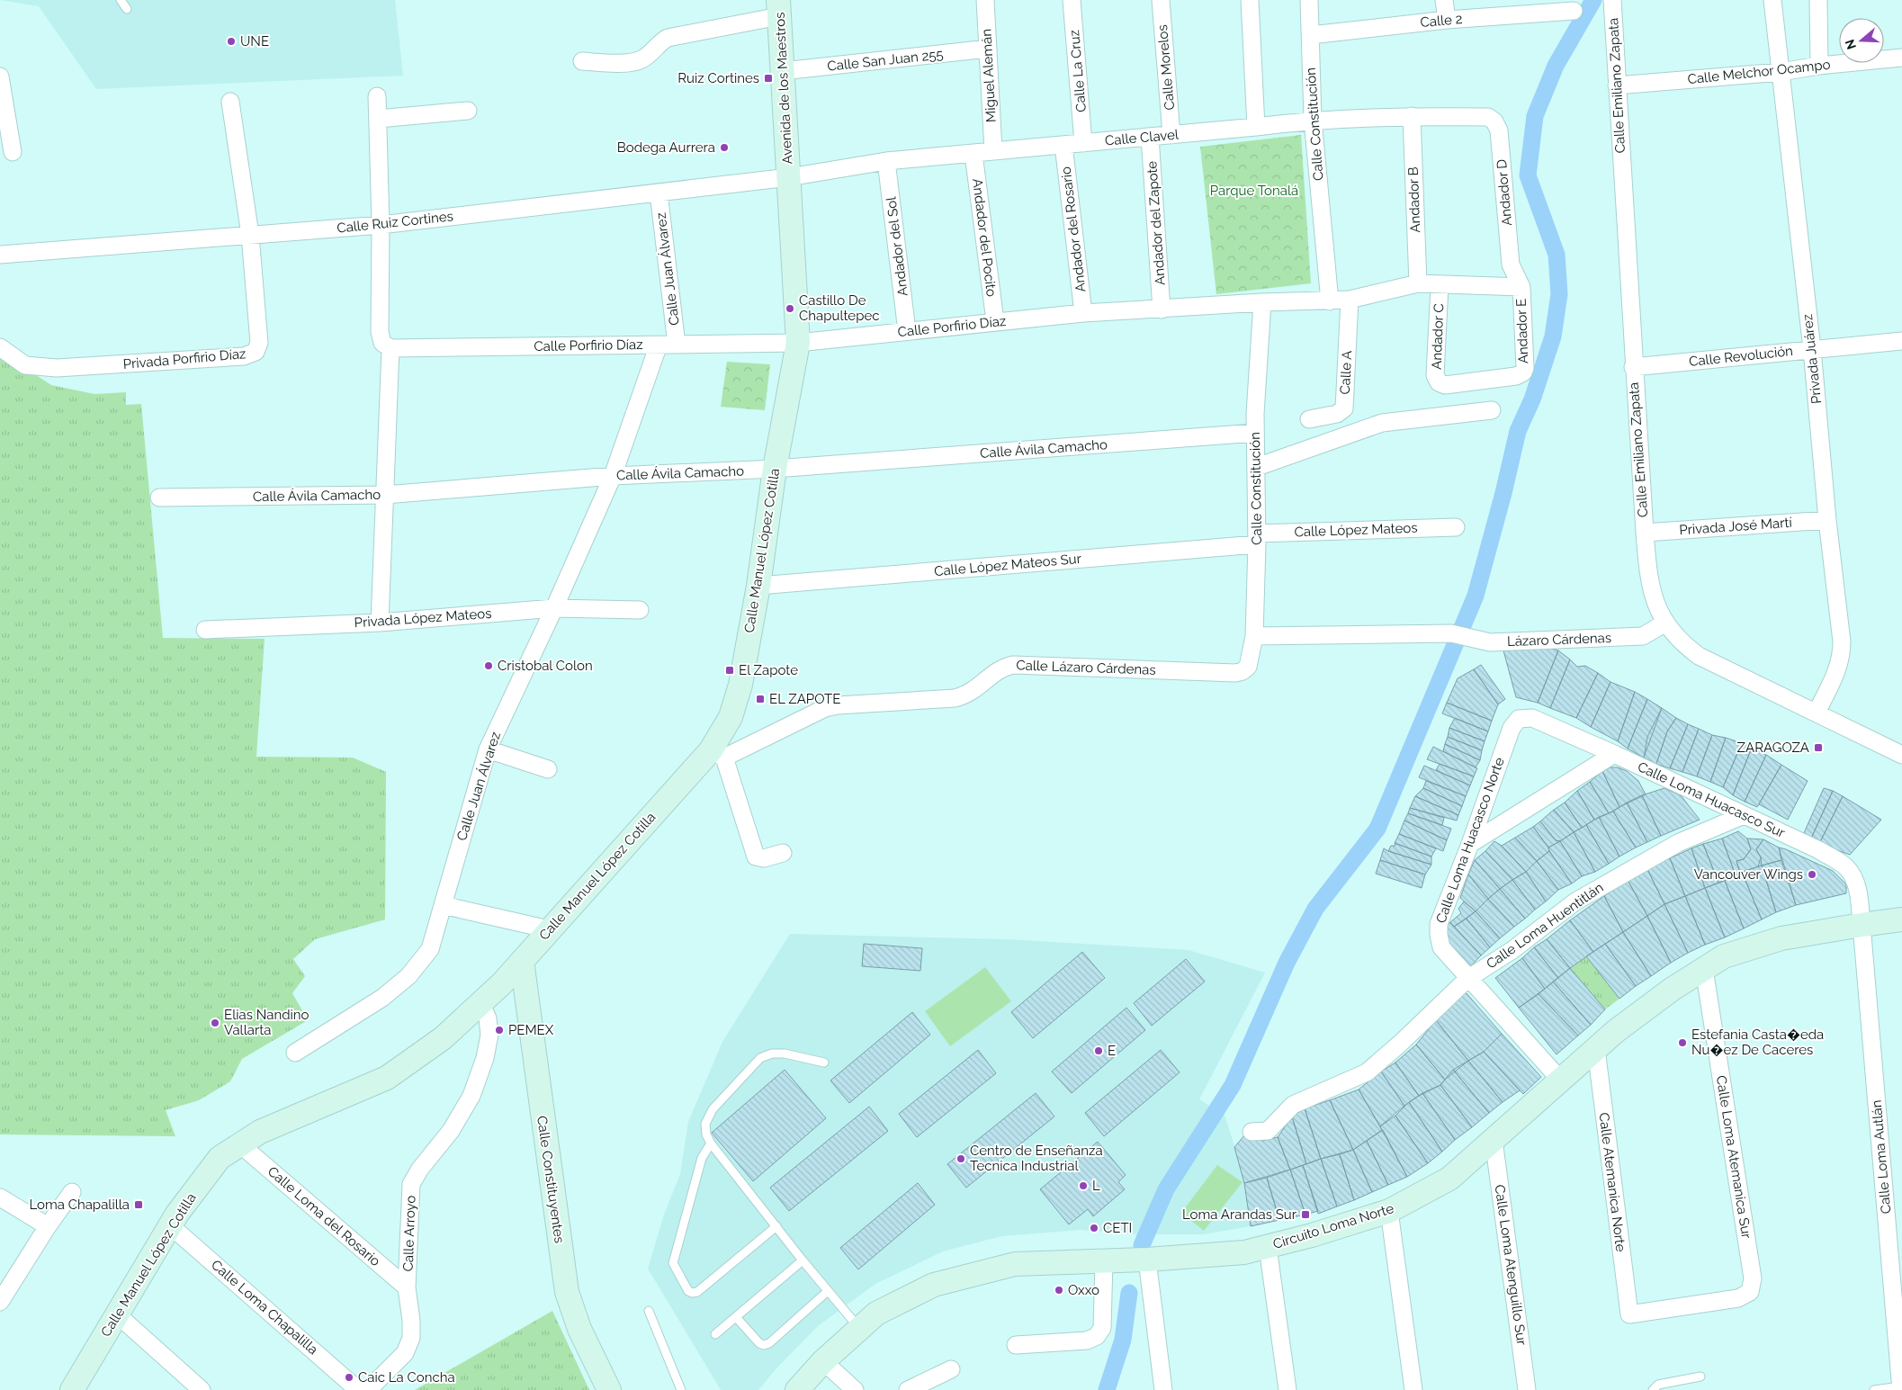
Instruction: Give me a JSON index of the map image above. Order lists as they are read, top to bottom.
{
  "streets": {
    "street": [
      "Calle 2",
      "Calle San Juan 255",
      "Calle Morelos",
      "Calle La Cruz",
      "Calle Melchor Ocampo",
      "Miguel Alemán",
      "Calle Emiliano Zapata",
      "Avenida de los Maestros",
      "Calle Constitución",
      "Calle Clavel",
      "Andador D",
      "Andador B",
      "Calle Ruiz Cortines",
      "Andador del Zapote",
      "Andador del Rosario",
      "Andador del Pocito",
      "Andador del Sol",
      "Calle Juan Álvarez",
      "Calle Porfirio Díaz",
      "Andador E",
      "Andador C",
      "Calle Revolución",
      "Privada Porfirio Díaz",
      "Privada Juárez",
      "Calle A",
      "Calle Ávila Camacho",
      "Privada José Martí",
      "Calle López Mateos",
      "Calle Manuel López Cotilla",
      "Calle López Mateos Sur",
      "Privada López Mateos",
      "Lázaro Cárdenas",
      "Calle Lázaro Cárdenas",
      "Calle Loma Huacasco Sur",
      "Calle Loma Huacasco Norte",
      "Calle Loma Huentitlán",
      "Calle Loma Atemanica Sur",
      "Calle Loma Autlán",
      "Calle Constituyentes",
      "Calle Atemanica Norte",
      "Calle Loma del Rosario",
      "Circuito Loma Norte",
      "Calle Arroyo",
      "Calle Loma Atenguillo Sur",
      "Calle Loma Chapalilla"
    ]
  },
  "crossings": [
    ["Calle 2", "Calle Constitución"],
    ["Calle San Juan 255", "Miguel Alemán"],
    ["Calle San Juan 255", "Avenida de los Maestros"],
    ["Calle Morelos", "Calle Clavel"],
    ["Calle La Cruz", "Calle Clavel"],
    ["Calle Melchor Ocampo", "Calle Emiliano Zapata"],
    ["Calle Melchor Ocampo", "Privada Juárez"],
    ["Miguel Alemán", "Calle Clavel"],
    ["Calle Emiliano Zapata", "Calle Revolución"],
    ["Calle Emiliano Zapata", "Privada Juárez"],
    ["Calle Emiliano Zapata", "Privada José Martí"],
    ["Calle Emiliano Zapata", "Lázaro Cárdenas"],
    ["Avenida de los Maestros", "Calle Clavel"],
    ["Avenida de los Maestros", "Calle Ruiz Cortines"],
    ["Avenida de los Maestros", "Calle Manuel López Cotilla"],
    ["Calle Constitución", "Calle Clavel"],
    ["Calle Constitución", "Calle Porfirio Díaz"],
    ["Calle Constitución", "Calle Ávila Camacho"],
    ["Calle Constitución", "Calle López Mateos"],
    ["Calle Constitución", "Calle López Mateos Sur"],
    ["Calle Constitución", "Lázaro Cárdenas"],
    ["Calle Constitución", "Calle Lázaro Cárdenas"],
    ["Calle Clavel", "Andador D"],
    ["Calle Clavel", "Andador B"],
    ["Calle Clavel", "Calle Ruiz Cortines"],
    ["Calle Clavel", "Andador del Zapote"],
    ["Calle Clavel", "Andador del Rosario"],
    ["Calle Clavel", "Andador del Pocito"],
    ["Calle Clavel", "Andador del Sol"],
    ["Calle Clavel", "Calle Manuel López Cotilla"],
    ["Andador D", "Andador E"],
    ["Andador B", "Calle Porfirio Díaz"],
    ["Calle Ruiz Cortines", "Calle Juan Álvarez"],
    ["Calle Ruiz Cortines", "Privada Porfirio Díaz"],
    ["Calle Ruiz Cortines", "Calle Manuel López Cotilla"],
    ["Andador del Zapote", "Calle Porfirio Díaz"],
    ["Andador del Rosario", "Calle Porfirio Díaz"],
    ["Andador del Pocito", "Calle Porfirio Díaz"],
    ["Andador del Sol", "Calle Porfirio Díaz"],
    ["Calle Juan Álvarez", "Calle Porfirio Díaz"],
    ["Calle Juan Álvarez", "Calle Ávila Camacho"],
    ["Calle Juan Álvarez", "Privada López Mateos"],
    ["Calle Porfirio Díaz", "Andador E"],
    ["Calle Porfirio Díaz", "Andador C"],
    ["Calle Porfirio Díaz", "Calle A"],
    ["Calle Porfirio Díaz", "Calle Manuel López Cotilla"],
    ["Andador E", "Andador C"],
    ["Calle Revolución", "Privada Juárez"],
    ["Privada Juárez", "Privada José Martí"],
    ["Calle Ávila Camacho", "Calle Manuel López Cotilla"],
    ["Calle López Mateos", "Calle López Mateos Sur"],
    ["Calle Manuel López Cotilla", "Calle López Mateos Sur"],
    ["Calle Manuel López Cotilla", "Calle Lázaro Cárdenas"],
    ["Calle Manuel López Cotilla", "Calle Constituyentes"],
    ["Calle Manuel López Cotilla", "Calle Loma del Rosario"],
    ["Calle Manuel López Cotilla", "Calle Arroyo"],
    ["Calle Manuel López Cotilla", "Calle Loma Chapalilla"],
    ["Calle Loma Huacasco Sur", "Calle Loma Huacasco Norte"],
    ["Calle Loma Huacasco Sur", "Calle Loma Huentitlán"],
    ["Calle Loma Huacasco Sur", "Calle Loma Autlán"],
    ["Calle Loma Huacasco Sur", "Circuito Loma Norte"],
    ["Calle Loma Huacasco Norte", "Calle Loma Huentitlán"],
    ["Calle Loma Huacasco Norte", "Circuito Loma Norte"],
    ["Calle Loma Atemanica Sur", "Calle Atemanica Norte"],
    ["Calle Loma Atemanica Sur", "Circuito Loma Norte"],
    ["Calle Loma Autlán", "Circuito Loma Norte"],
    ["Calle Atemanica Norte", "Circuito Loma Norte"],
    ["Calle Loma del Rosario", "Calle Arroyo"],
    ["Circuito Loma Norte", "Calle Loma Atenguillo Sur"]
  ],
  "parks": ["Parque Tonalá"],
  "places": {
    "other": [
      "UNE",
      "Bodega Aurrera",
      "Castillo De Chapultepec",
      "Cristobal Colon",
      "Vancouver Wings",
      "Elias Nandino Vallarta",
      "PEMEX",
      "Estefania Casta�eda Nu�ez De Caceres",
      "E",
      "Centro de Enseñanza Tecnica Industrial",
      "L",
      "CETI",
      "Oxxo",
      "Caic La Concha"
    ],
    "transit": [
      "Ruiz Cortines",
      "El Zapote",
      "EL ZAPOTE",
      "ZARAGOZA",
      "Loma Chapalilla",
      "Loma Arandas Sur"
    ]
  },
  "north": "left"
}
